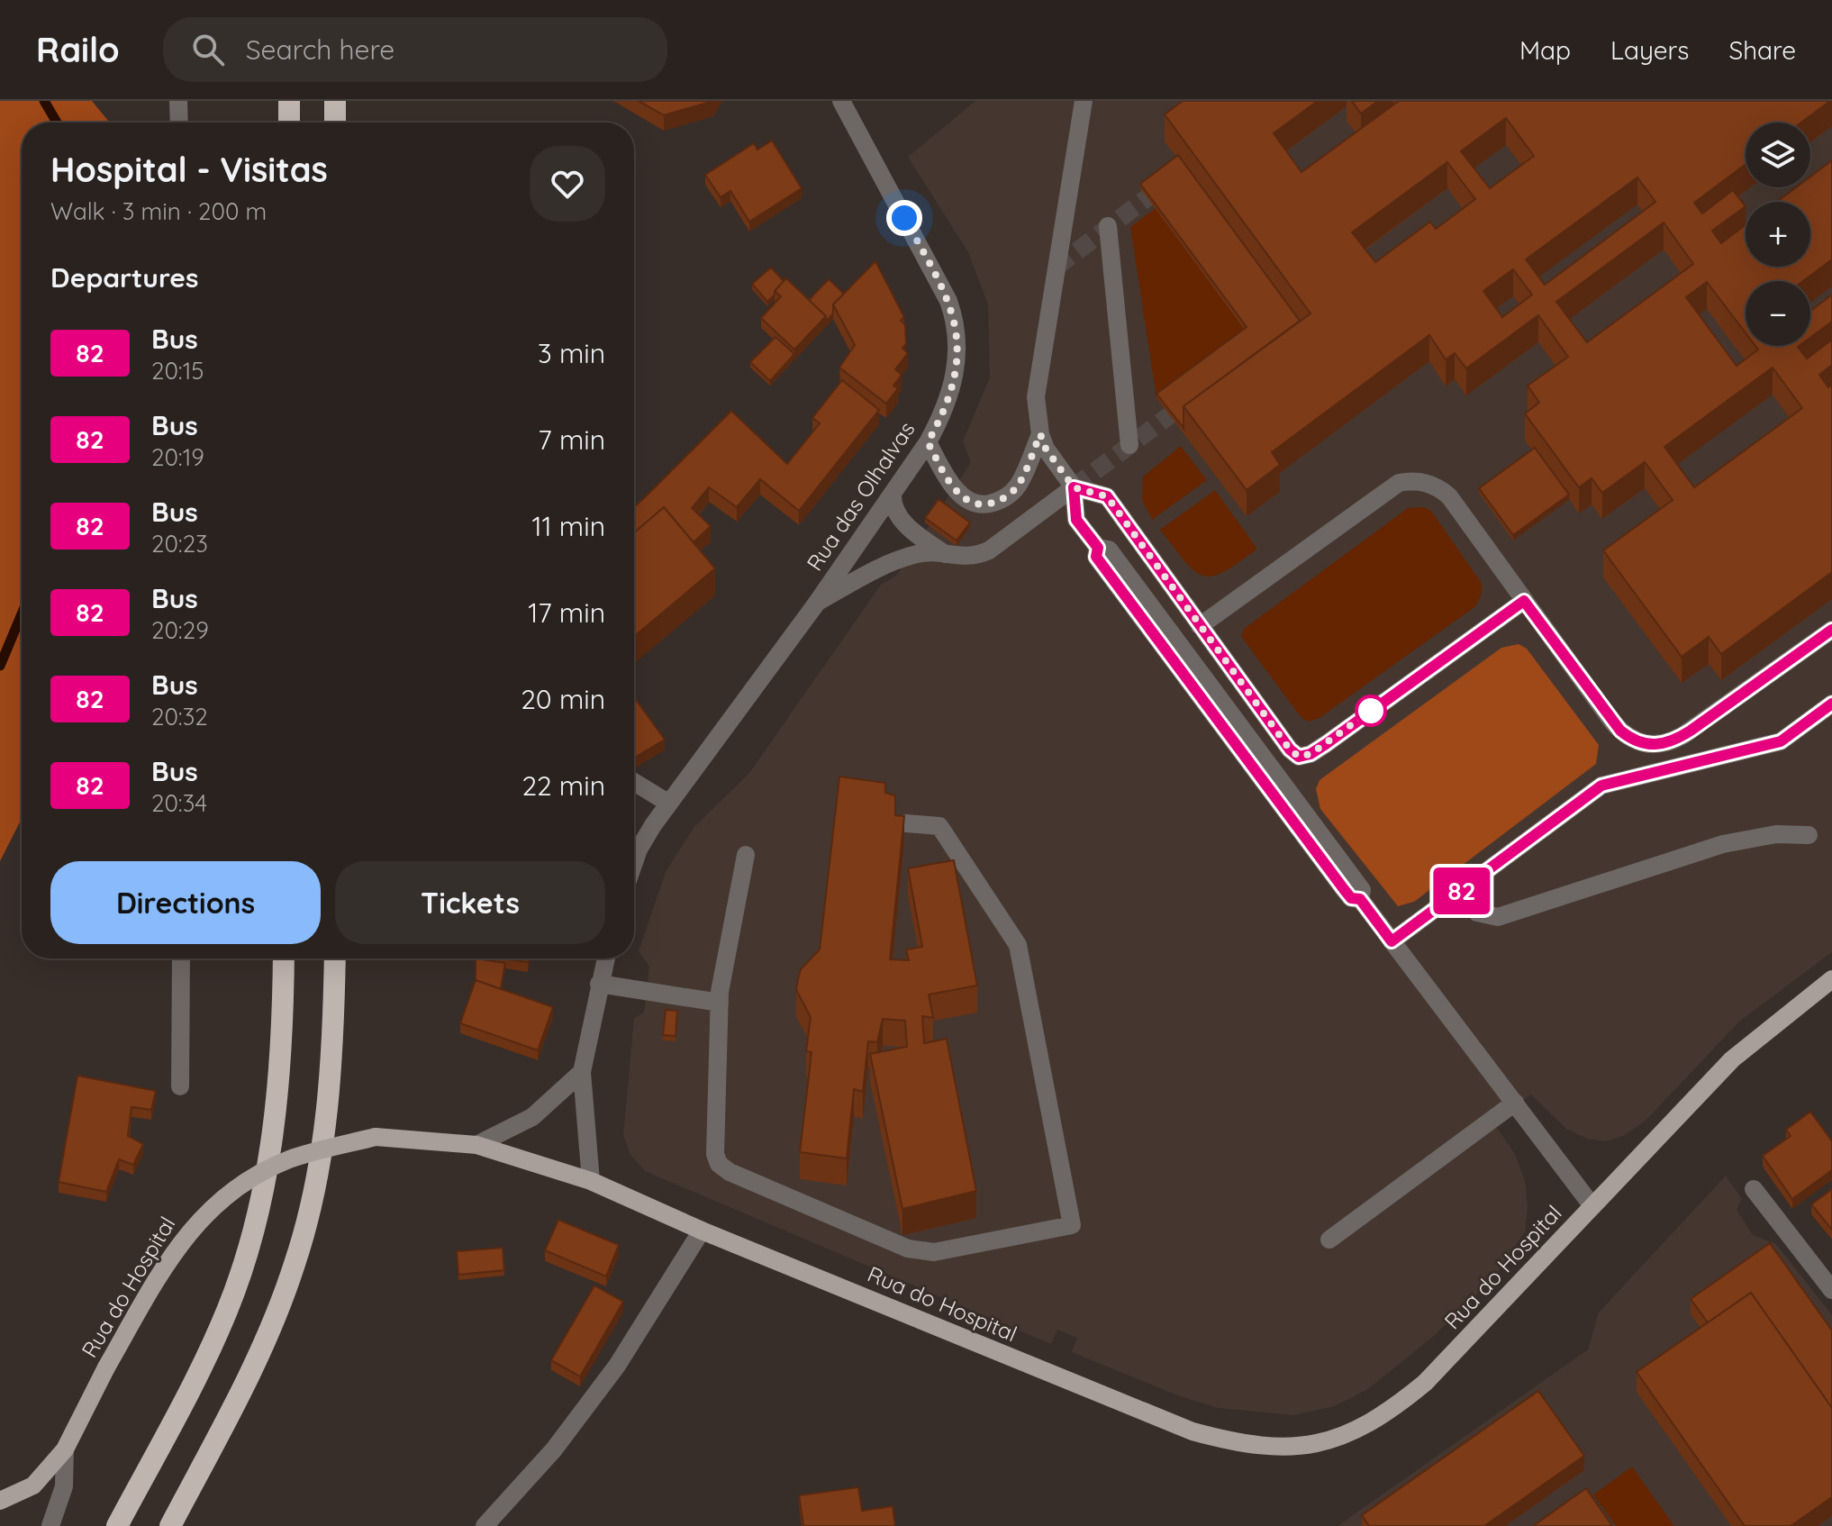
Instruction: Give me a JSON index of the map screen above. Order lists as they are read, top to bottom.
{
  "streets": {
    "main road": ["Rua do Hospital"],
    "street": ["Rua das Olhalvas"]
  },
  "lines": ["bus line 82"],
  "page": {
    "header": "Railo",
    "search": "Search here",
    "nav": ["Map", "Layers", "Share"],
    "on_map": "82",
    "map_buttons": ["+", "−"],
    "heading": [
      ["Hospital - Visitas", "Walk · 3 min · 200 m"],
      "Departures"
    ],
    "list": [
      {
        "mark": "82",
        "name": "Bus",
        "note": "20:15",
        "value": "3 min"
      },
      {
        "mark": "82",
        "name": "Bus",
        "note": "20:19",
        "value": "7 min"
      },
      {
        "mark": "82",
        "name": "Bus",
        "note": "20:23",
        "value": "11 min"
      },
      {
        "mark": "82",
        "name": "Bus",
        "note": "20:29",
        "value": "17 min"
      },
      {
        "mark": "82",
        "name": "Bus",
        "note": "20:32",
        "value": "20 min"
      },
      {
        "mark": "82",
        "name": "Bus",
        "note": "20:34",
        "value": "22 min"
      }
    ],
    "buttons": ["Directions", "Tickets"]
  }
}
